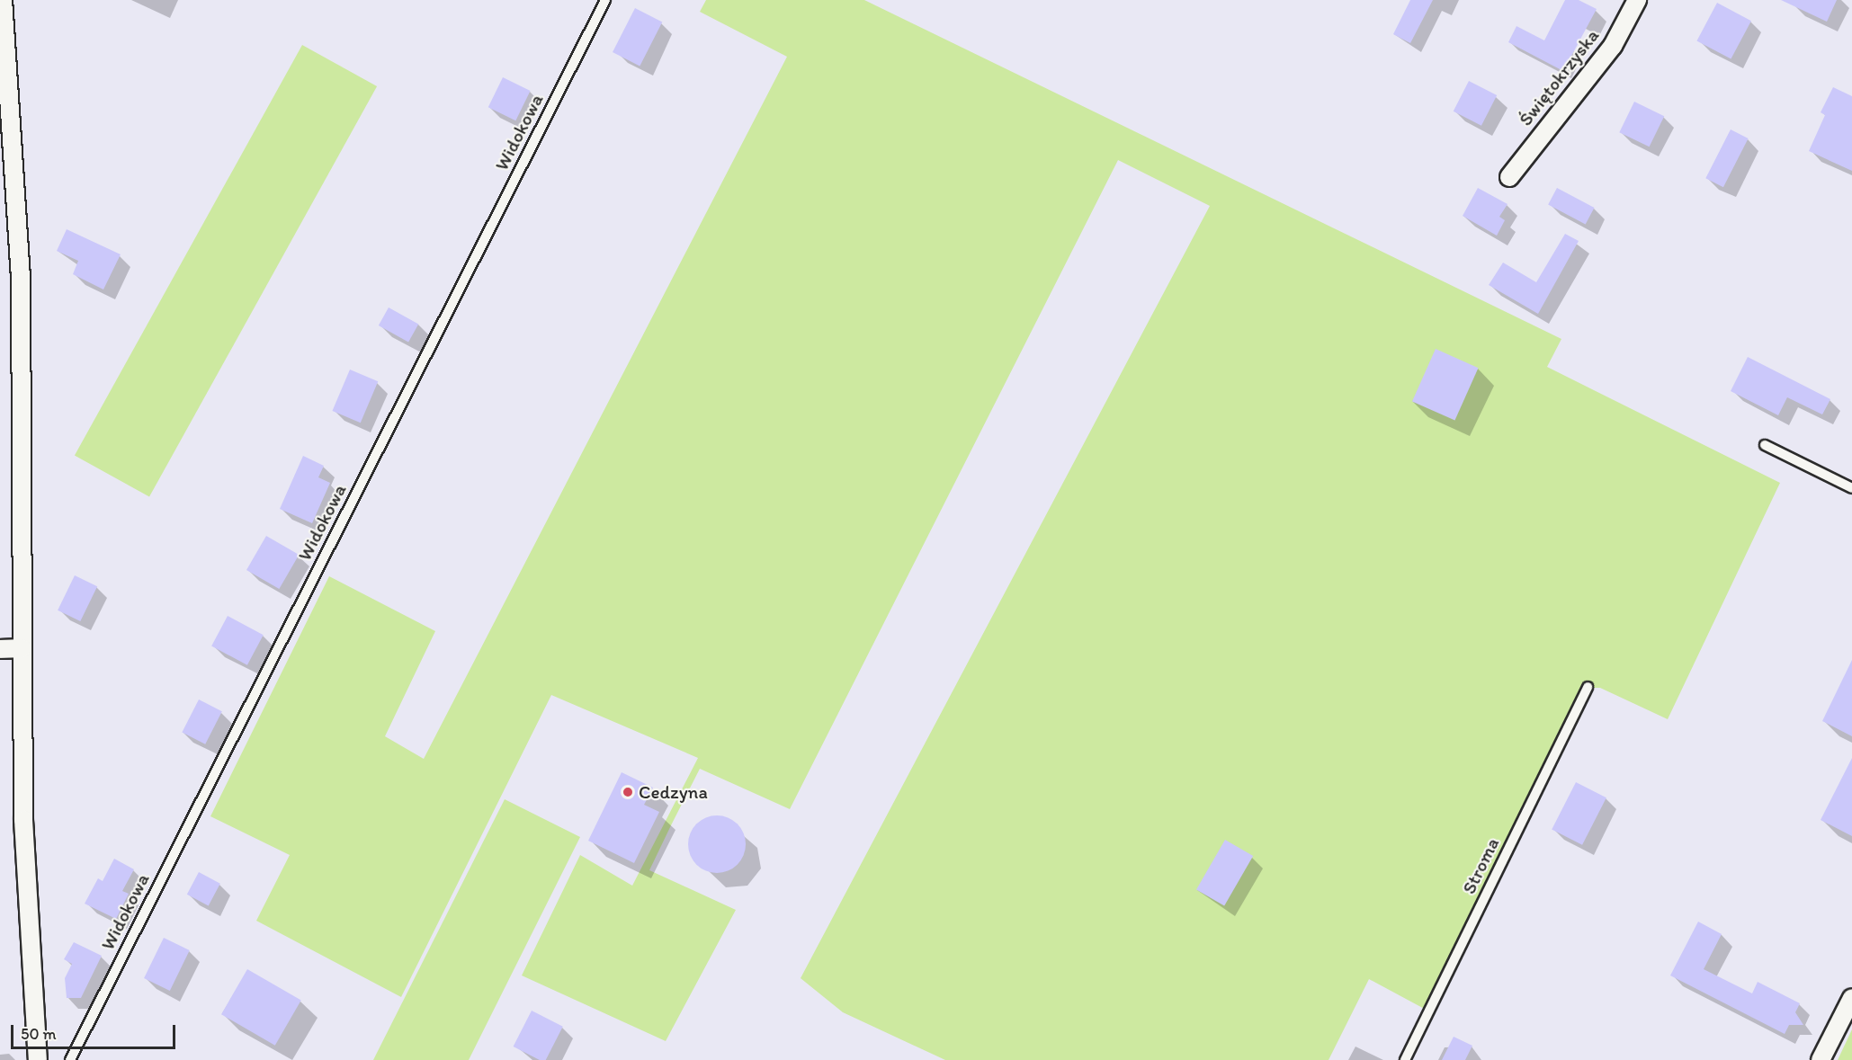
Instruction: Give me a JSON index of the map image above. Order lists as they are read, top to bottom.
{
  "streets": {
    "street": ["Świętokrzyska"],
    "lane": ["Widokowa", "Stroma"]
  },
  "places": ["Cedzyna"],
  "scale_bar": "50 m"
}
